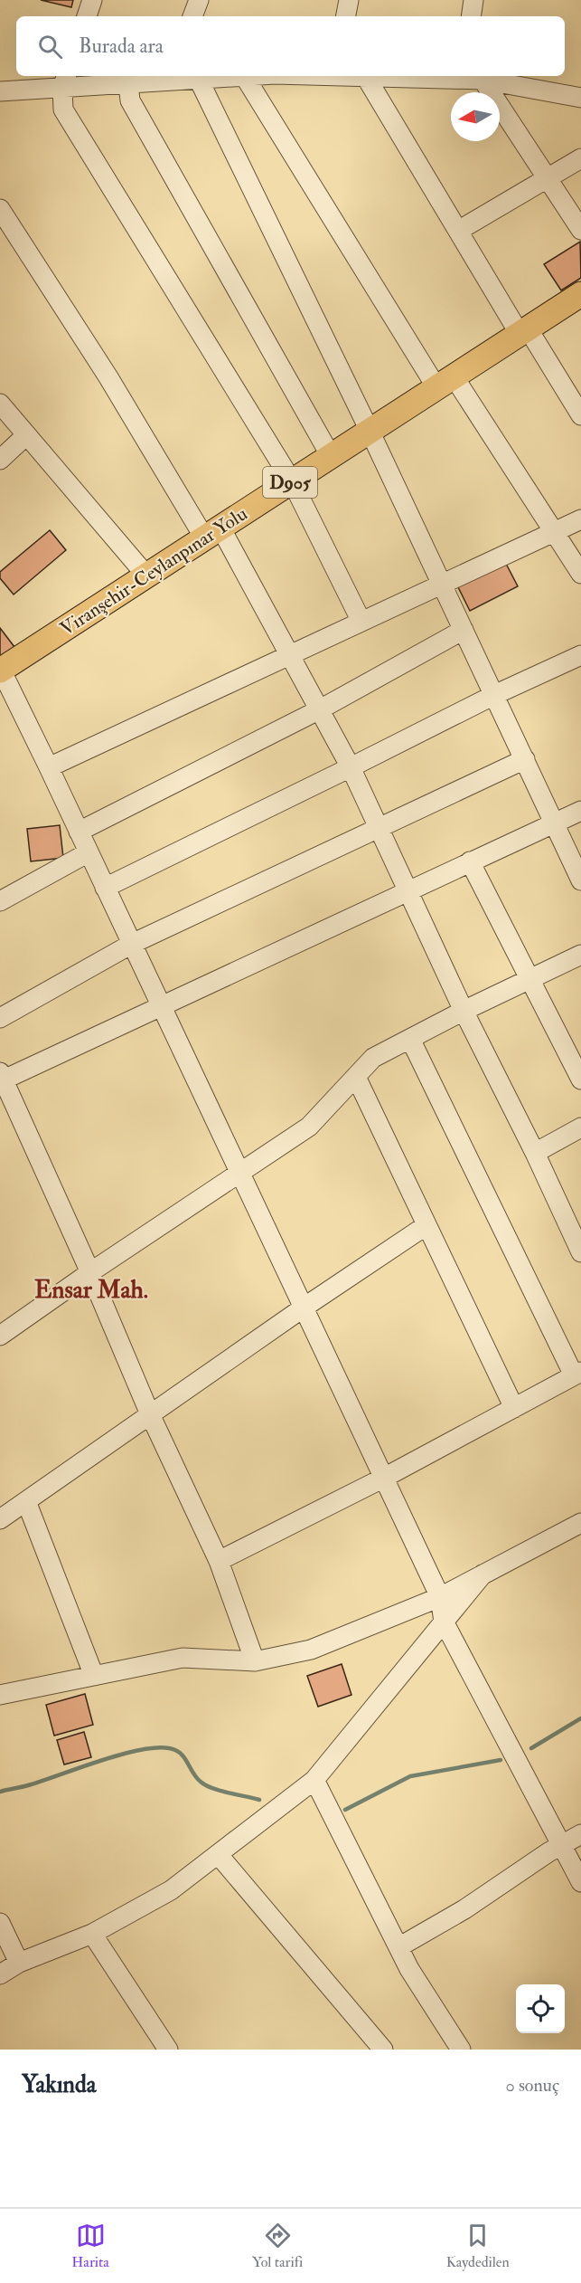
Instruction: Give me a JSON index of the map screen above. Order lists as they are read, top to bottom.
{
  "streets": {
    "main road": ["D905", "Viranşehir-Ceylanpınar Yolu"]
  },
  "districts": ["Ensar Mah."],
  "north": "left",
  "page": {
    "search": "Burada ara",
    "heading": ["Yakında", "0 sonuç"],
    "nav": ["Harita", "Yol tarifi", "Kaydedilen"]
  }
}
